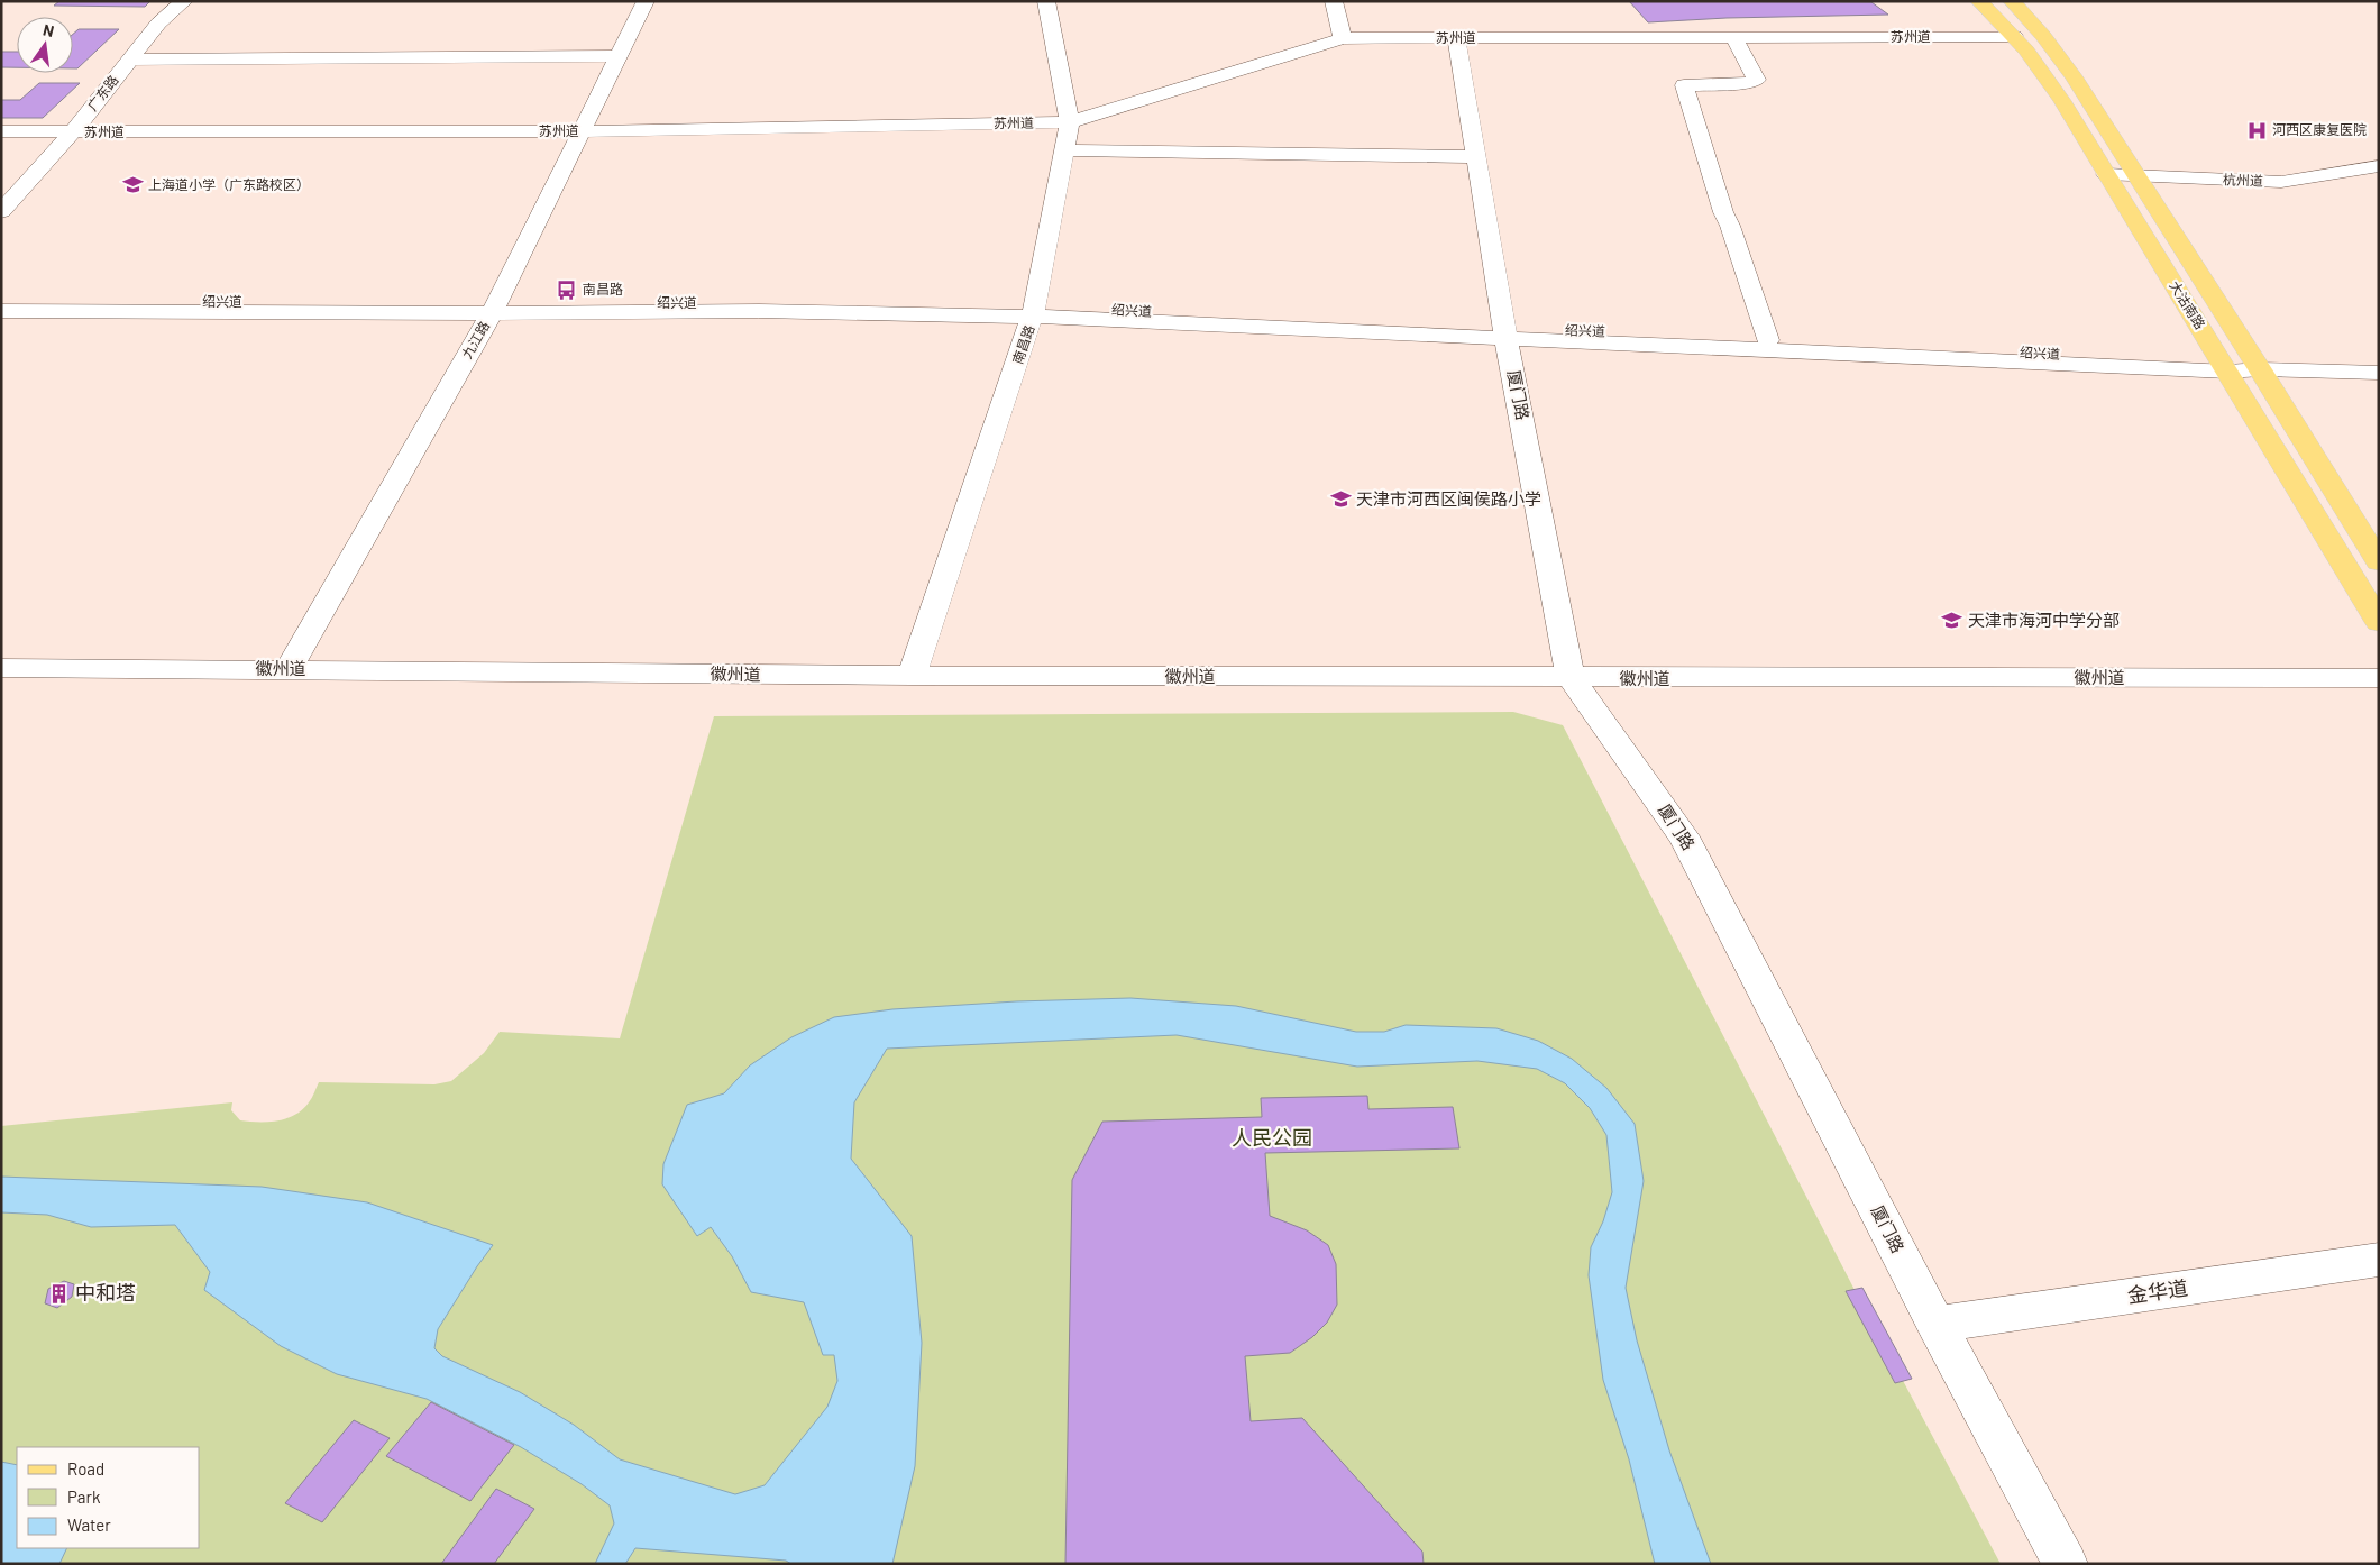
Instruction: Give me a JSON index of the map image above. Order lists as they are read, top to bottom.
{
  "streets": {
    "main road": ["大沽南路"],
    "street": [
      "苏州道",
      "广东路",
      "杭州道",
      "绍兴道",
      "九江路",
      "南昌路",
      "厦门路",
      "徽州道",
      "金华道"
    ]
  },
  "crossings": [
    ["苏州道", "广东路"],
    ["苏州道", "大沽南路"],
    ["苏州道", "九江路"],
    ["苏州道", "南昌路"],
    ["苏州道", "厦门路"],
    ["杭州道", "大沽南路"],
    ["绍兴道", "大沽南路"],
    ["绍兴道", "九江路"],
    ["绍兴道", "南昌路"],
    ["绍兴道", "厦门路"],
    ["九江路", "徽州道"],
    ["南昌路", "徽州道"],
    ["厦门路", "徽州道"],
    ["厦门路", "金华道"]
  ],
  "parks": ["人民公园"],
  "places": {
    "hospital": ["河西区康复医院"],
    "school or university": ["上海道小学（广东路校区）", "天津市河西区闽侯路小学", "天津市海河中学分部"],
    "bus stop": ["南昌路"],
    "building": ["中和塔"]
  },
  "legend": ["Road", "Park", "Water"],
  "north": "top"
}
